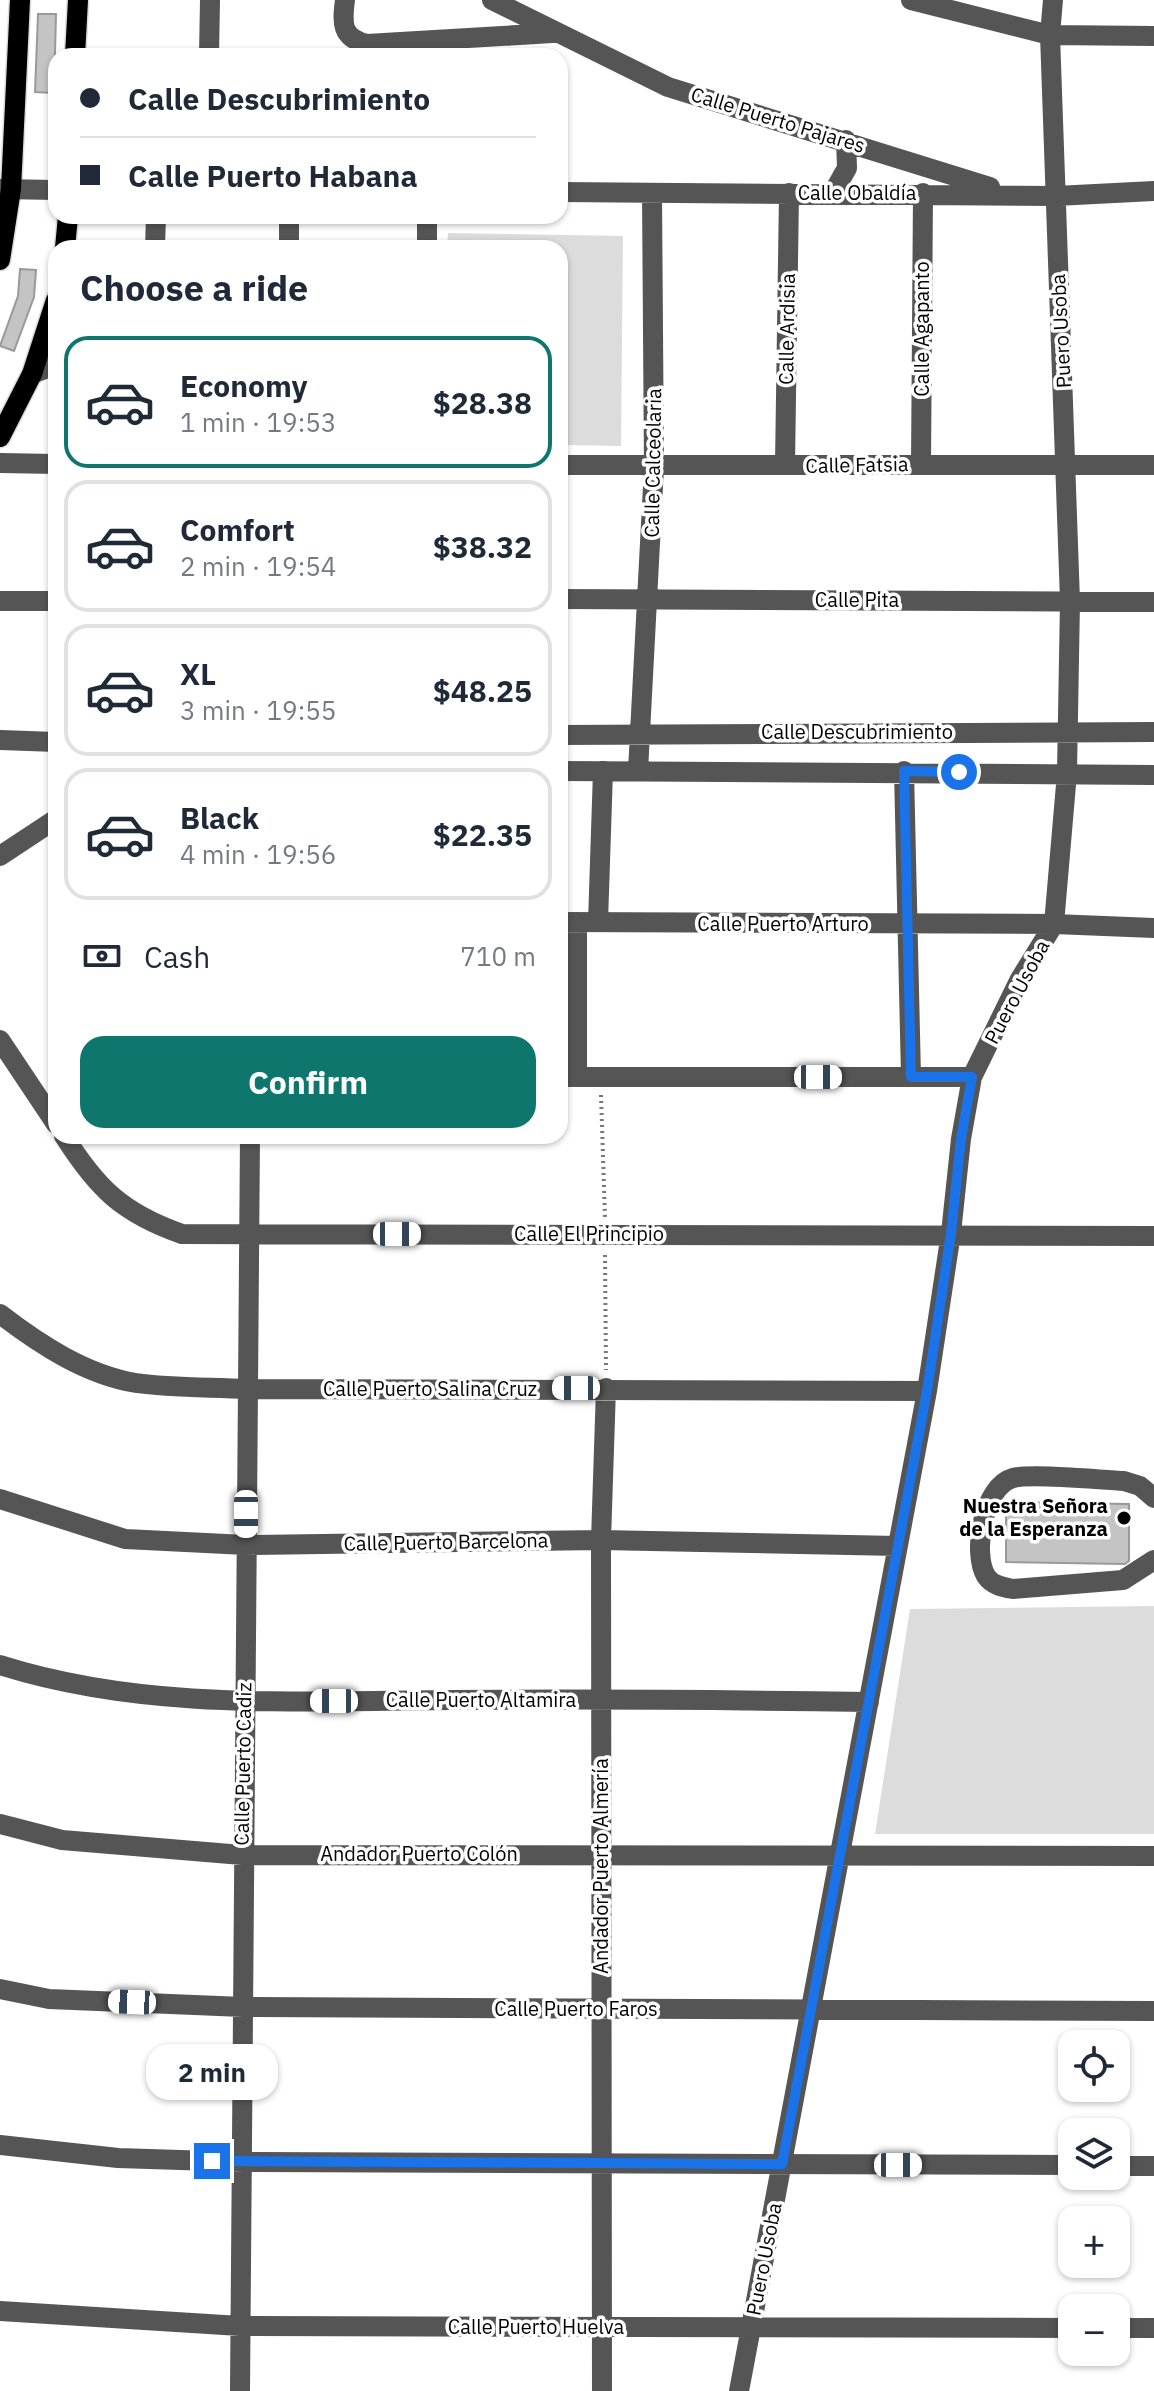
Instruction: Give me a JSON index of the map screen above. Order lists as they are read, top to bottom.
{
  "streets": {
    "street": [
      "Calle Puerto Pajares",
      "Calle Obaldía",
      "Calle Ardisia",
      "Calle Agapanto",
      "Puero Usoba",
      "Calle Calceolaria",
      "Calle Fatsia",
      "Calle Pita",
      "Calle Descubrimiento",
      "Calle Puerto Arturo",
      "Calle El Principio",
      "Calle Puerto Salina Cruz",
      "Calle Puerto Barcelona",
      "Calle Puerto Altamira",
      "Calle Puerto Cadiz",
      "Andador Puerto Colón",
      "Andador Puerto Almería",
      "Calle Puerto Faros",
      "Calle Puerto Huelva"
    ]
  },
  "crossings": [
    ["Calle Puerto Pajares", "Calle Obaldía"],
    ["Calle Obaldía", "Calle Ardisia"],
    ["Calle Obaldía", "Calle Agapanto"],
    ["Calle Obaldía", "Puero Usoba"],
    ["Calle Obaldía", "Calle Calceolaria"],
    ["Calle Ardisia", "Calle Fatsia"],
    ["Calle Agapanto", "Calle Fatsia"],
    ["Puero Usoba", "Calle Fatsia"],
    ["Puero Usoba", "Calle Pita"],
    ["Puero Usoba", "Calle Descubrimiento"],
    ["Puero Usoba", "Calle Puerto Arturo"],
    ["Puero Usoba", "Calle El Principio"],
    ["Puero Usoba", "Calle Puerto Salina Cruz"],
    ["Puero Usoba", "Calle Puerto Barcelona"],
    ["Puero Usoba", "Calle Puerto Altamira"],
    ["Puero Usoba", "Andador Puerto Colón"],
    ["Puero Usoba", "Calle Puerto Faros"],
    ["Puero Usoba", "Calle Puerto Huelva"],
    ["Calle Calceolaria", "Calle Fatsia"],
    ["Calle Calceolaria", "Calle Pita"],
    ["Calle Calceolaria", "Calle Descubrimiento"],
    ["Calle El Principio", "Calle Puerto Cadiz"],
    ["Calle Puerto Salina Cruz", "Calle Puerto Cadiz"],
    ["Calle Puerto Salina Cruz", "Andador Puerto Almería"],
    ["Calle Puerto Barcelona", "Calle Puerto Cadiz"],
    ["Calle Puerto Barcelona", "Andador Puerto Almería"],
    ["Calle Puerto Altamira", "Calle Puerto Cadiz"],
    ["Calle Puerto Altamira", "Andador Puerto Almería"],
    ["Calle Puerto Cadiz", "Andador Puerto Colón"],
    ["Calle Puerto Cadiz", "Calle Puerto Faros"],
    ["Calle Puerto Cadiz", "Calle Puerto Huelva"],
    ["Andador Puerto Colón", "Andador Puerto Almería"],
    ["Andador Puerto Almería", "Calle Puerto Faros"],
    ["Andador Puerto Almería", "Calle Puerto Huelva"]
  ],
  "places": ["Nuestra Señora de la Esperanza"],
  "page": {
    "banner": ["Calle Descubrimiento", "Calle Puerto Habana"],
    "heading": "Choose a ride",
    "list": [
      {
        "name": "Economy",
        "note": "1 min · 19:53",
        "value": "$28.38"
      },
      {
        "name": "Comfort",
        "note": "2 min · 19:54",
        "value": "$38.32"
      },
      {
        "name": "XL",
        "note": "3 min · 19:55",
        "value": "$48.25"
      },
      {
        "name": "Black",
        "note": "4 min · 19:56",
        "value": "$22.35"
      }
    ],
    "pay": ["Cash", "710 m"],
    "buttons": "Confirm",
    "map_buttons": ["+", "−"],
    "bubble": "2 min"
  }
}
